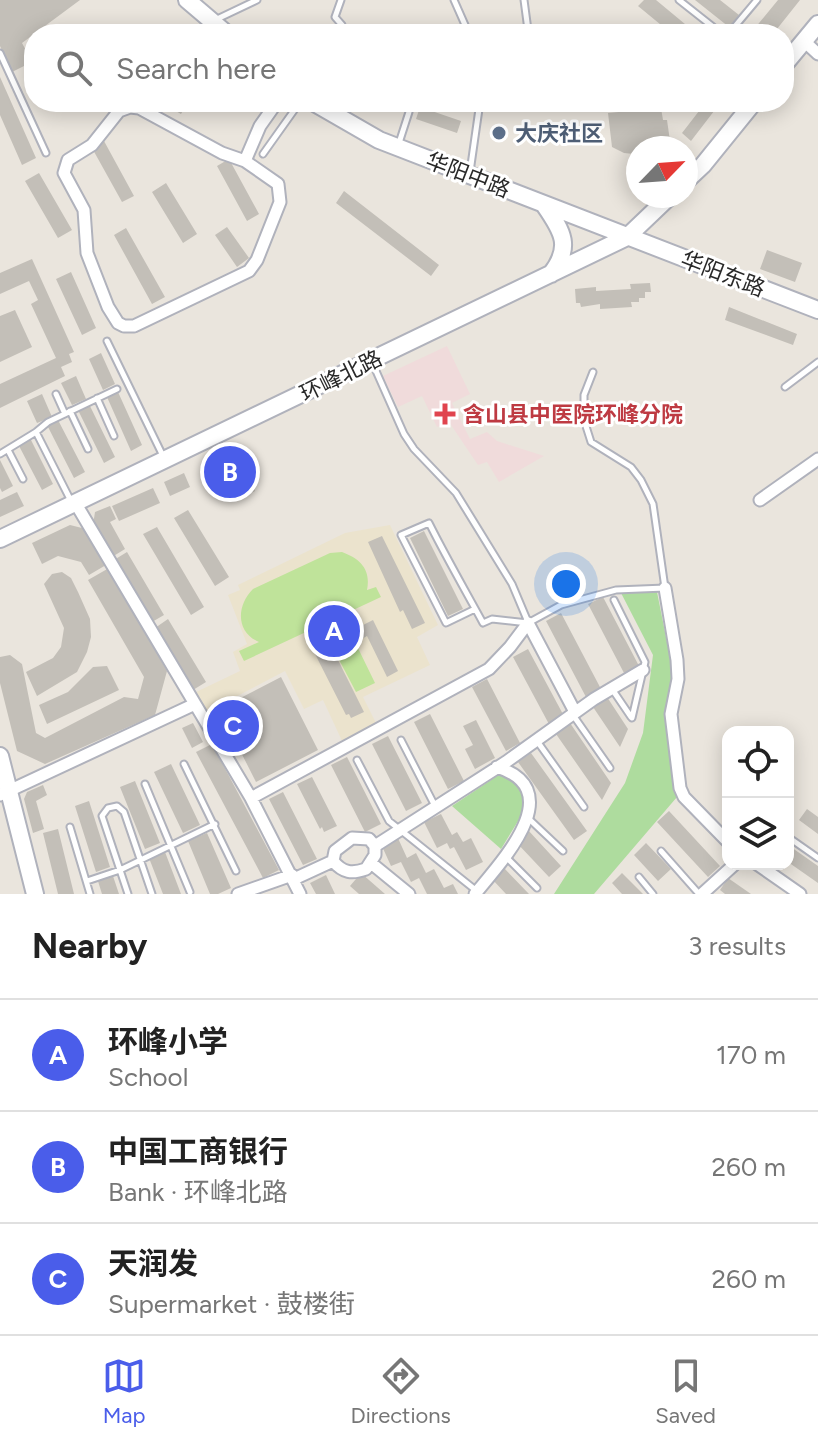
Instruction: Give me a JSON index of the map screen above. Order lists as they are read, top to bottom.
{
  "streets": {
    "main road": ["华阳中路", "华阳东路", "环峰北路"]
  },
  "crossings": [
    ["华阳中路", "华阳东路"],
    ["华阳中路", "环峰北路"],
    ["华阳东路", "环峰北路"]
  ],
  "places": {
    "other": ["大庆社区"],
    "health": ["含山县中医院环峰分院"]
  },
  "north": "top right",
  "page": {
    "search": "Search here",
    "pins": ["B", "A", "C"],
    "heading": ["Nearby", "3 results"],
    "list": [
      {
        "mark": "A",
        "name": "环峰小学",
        "note": "School",
        "value": "170 m"
      },
      {
        "mark": "B",
        "name": "中国工商银行",
        "note": "Bank · 环峰北路",
        "value": "260 m"
      },
      {
        "mark": "C",
        "name": "天润发",
        "note": "Supermarket · 鼓楼街",
        "value": "260 m"
      }
    ],
    "nav": ["Map", "Directions", "Saved"]
  }
}
